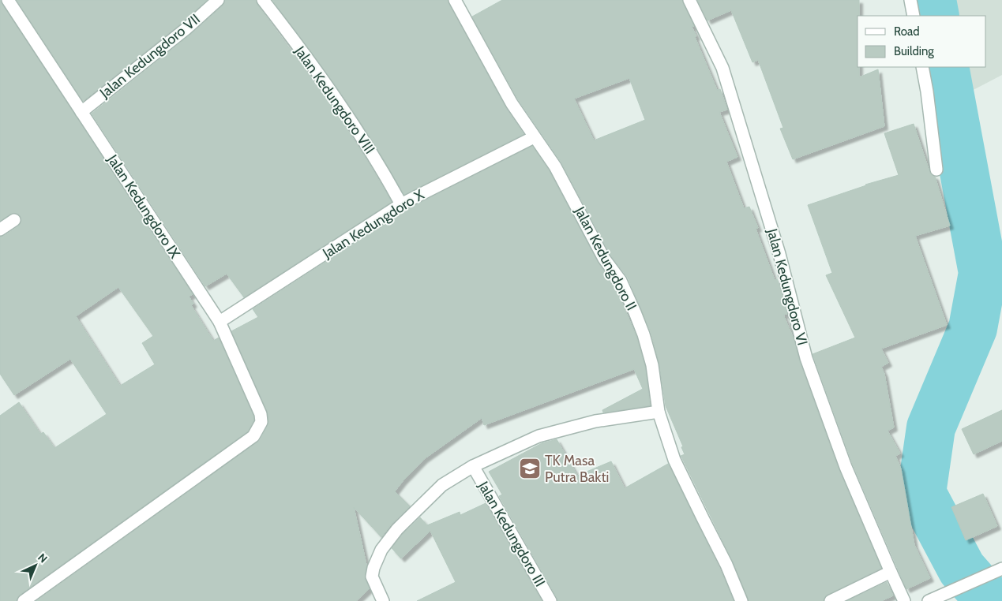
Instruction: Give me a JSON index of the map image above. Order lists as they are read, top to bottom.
{
  "streets": {
    "street": [
      "Jalan Kedungdoro VII",
      "Jalan Kedungdoro VIII",
      "Jalan Kedungdoro IX",
      "Jalan Kedungdoro X",
      "Jalan Kedungdoro II",
      "Jalan Kedungdoro VI",
      "Jalan Kedungdoro III"
    ]
  },
  "crossings": [
    ["Jalan Kedungdoro VII", "Jalan Kedungdoro IX"],
    ["Jalan Kedungdoro VIII", "Jalan Kedungdoro X"],
    ["Jalan Kedungdoro IX", "Jalan Kedungdoro X"],
    ["Jalan Kedungdoro X", "Jalan Kedungdoro II"]
  ],
  "places": {
    "school or university": ["TK Masa Putra Bakti"]
  },
  "legend": ["Road", "Building"],
  "north": "top right"
}
